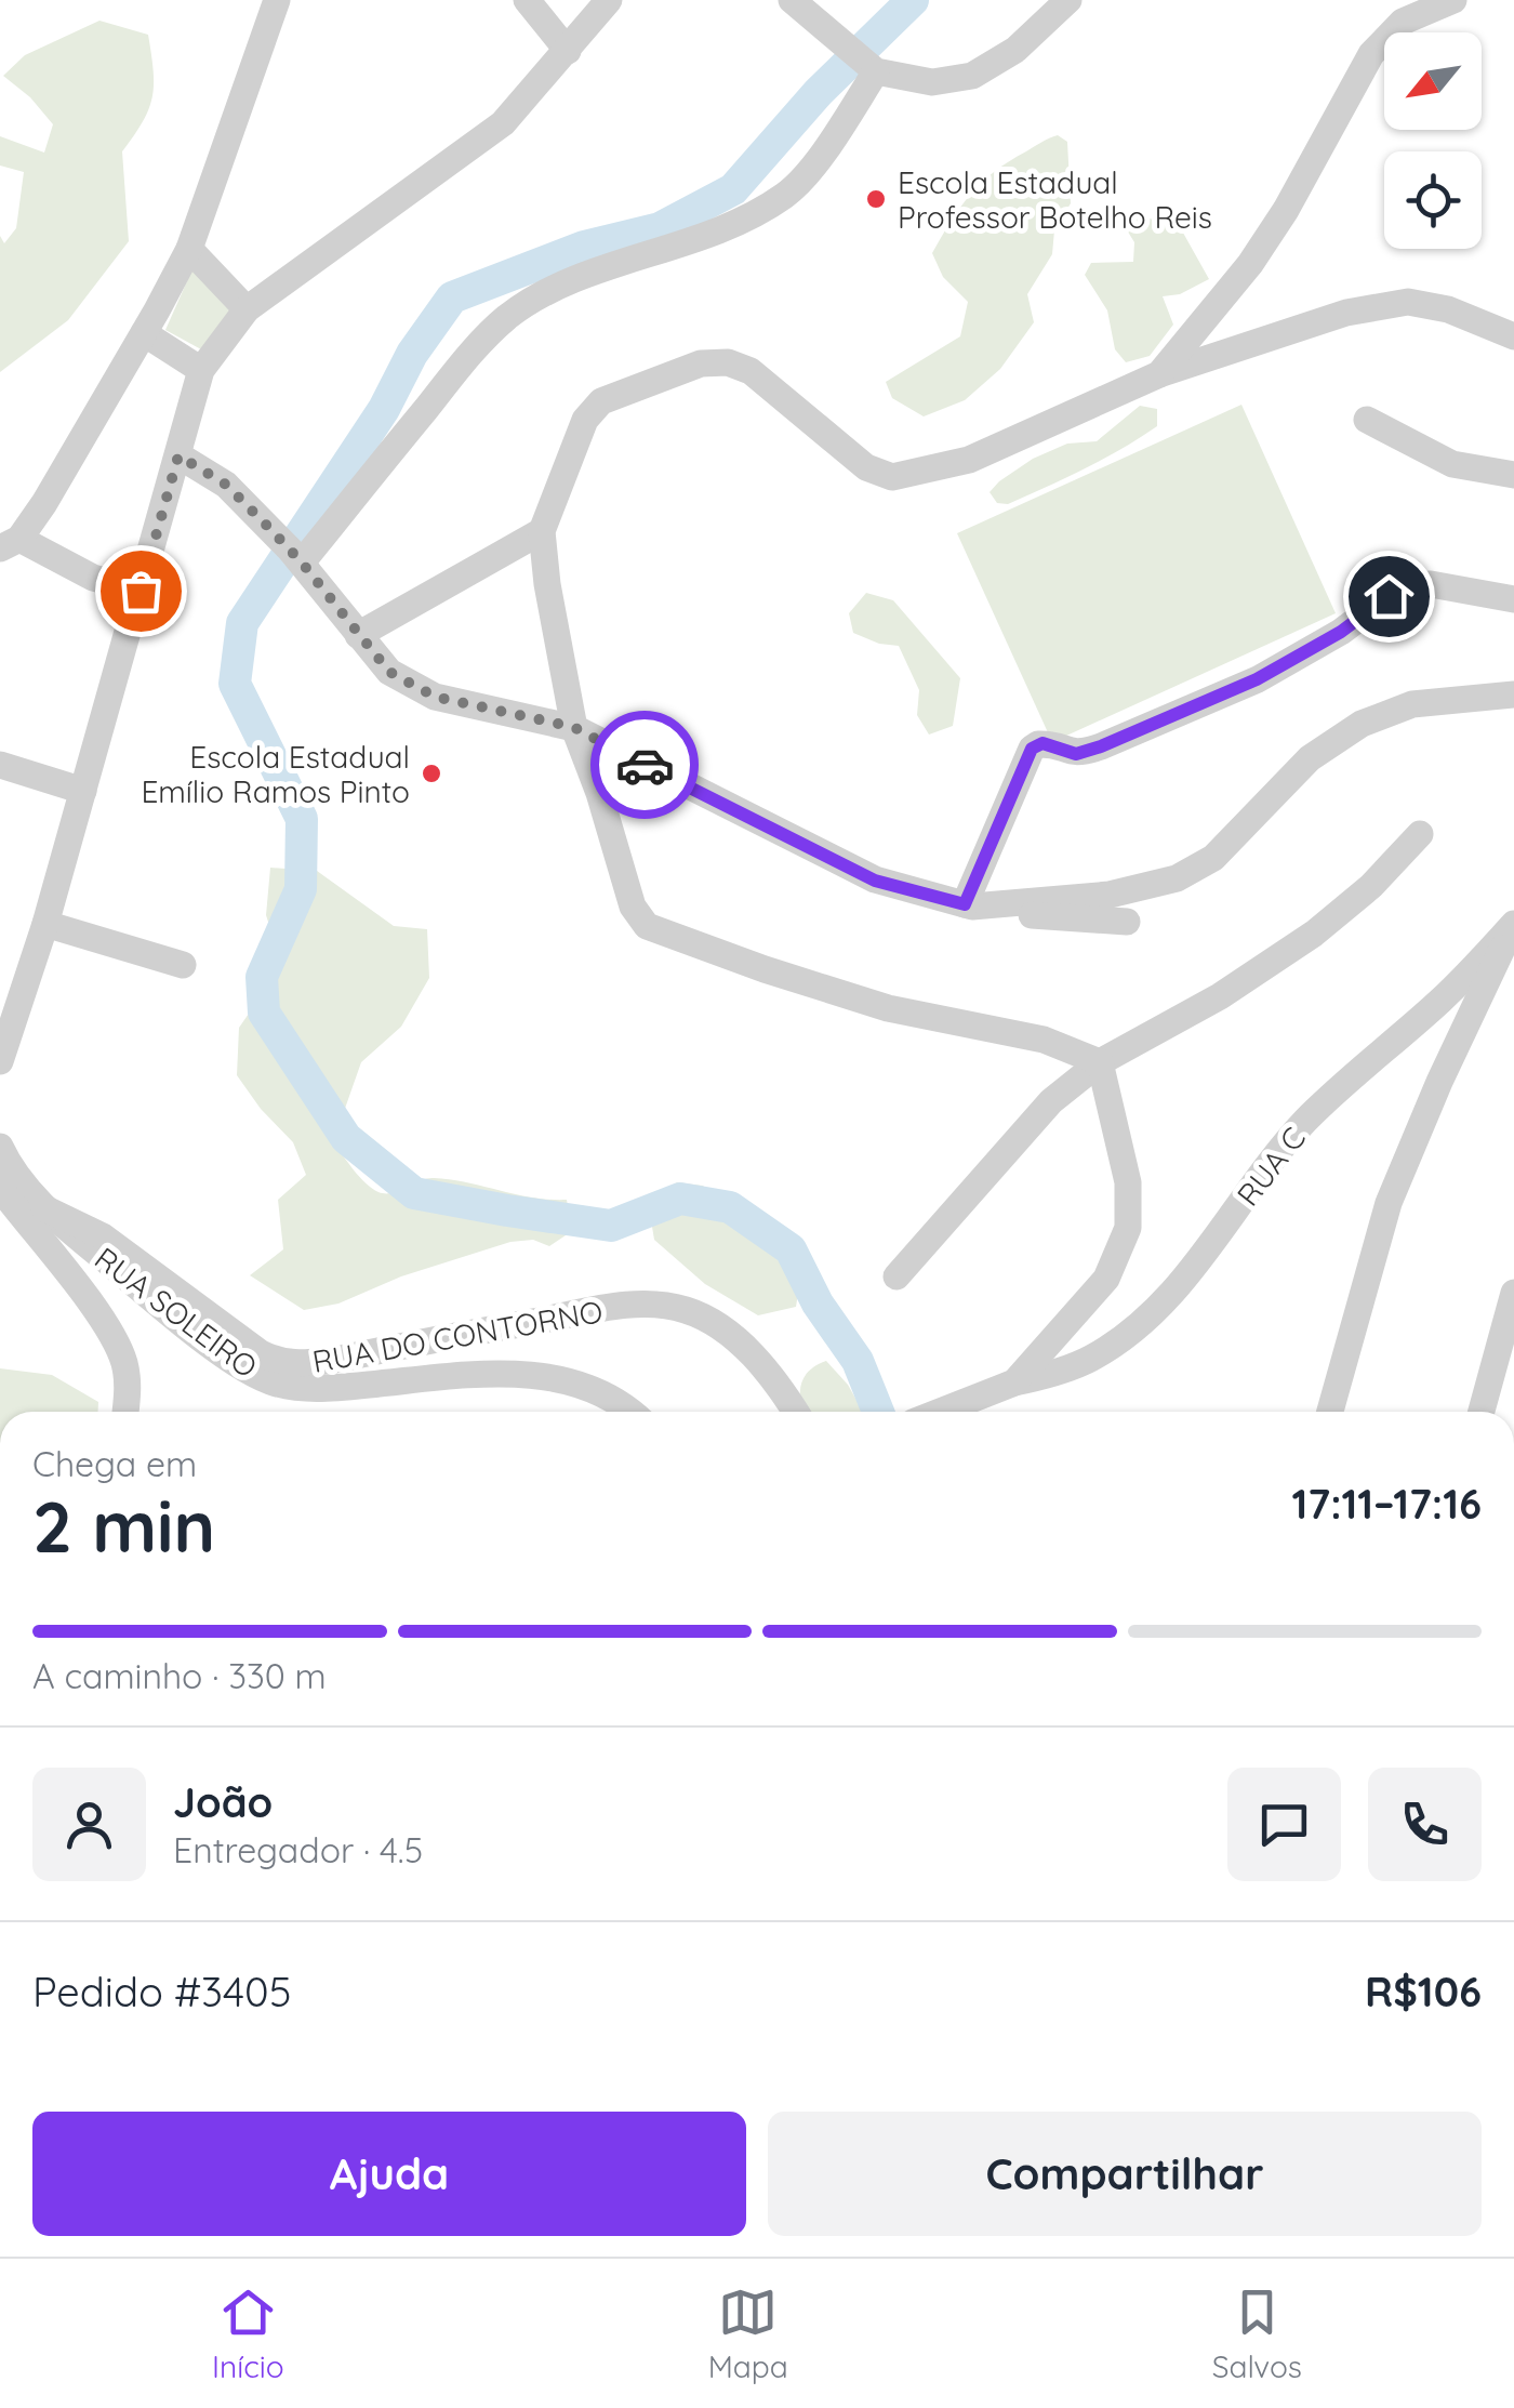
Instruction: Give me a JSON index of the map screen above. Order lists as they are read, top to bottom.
{
  "streets": {
    "street": ["RUA C", "RUA SOLEIRO", "RUA DO CONTORNO"]
  },
  "crossings": [
    ["RUA SOLEIRO", "RUA DO CONTORNO"]
  ],
  "places": ["Escola Estadual Professor Botelho Reis", "Escola Estadual Emílio Ramos Pinto"],
  "north": "bottom left",
  "page": {
    "heading": ["2 min", "Chega em", "17:11–17:16"],
    "panel": [
      "João",
      "Entregador · 4.5",
      "Pedido #3405",
      "R$106"
    ],
    "bar": "A caminho · 330 m",
    "buttons": ["Ajuda", "Compartilhar"],
    "tabs": ["Início", "Mapa", "Salvos"]
  }
}
